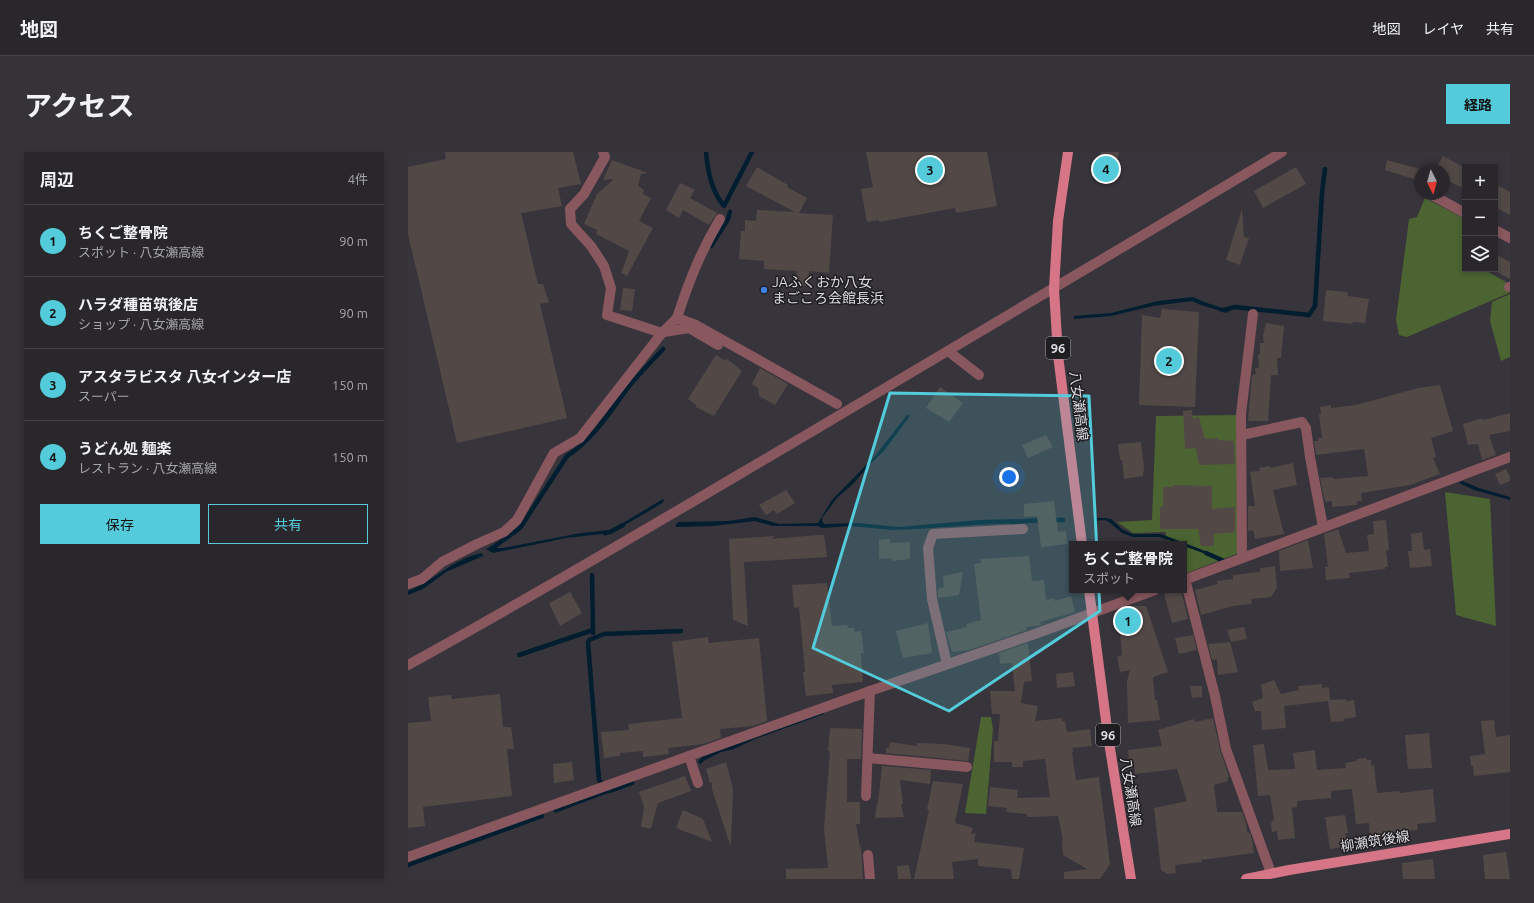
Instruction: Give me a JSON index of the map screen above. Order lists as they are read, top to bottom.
{
  "streets": {
    "main road": ["96", "八女瀬高線", "柳瀬筑後線"]
  },
  "places": ["JAふくおか八女 まごころ会館長浜"],
  "north": "bottom",
  "page": {
    "header": "地図",
    "nav": ["地図", "レイヤ", "共有"],
    "title": "アクセス",
    "buttons": [
      "経路",
      ["保存", "共有"]
    ],
    "heading": ["周辺", "4件"],
    "pins": [
      "4",
      "3",
      "2",
      "1"
    ],
    "map_buttons": ["+", "−"],
    "list": [
      {
        "mark": "1",
        "name": "ちくご整骨院",
        "note": "スポット · 八女瀬高線",
        "value": "90 m"
      },
      {
        "mark": "2",
        "name": "ハラダ種苗筑後店",
        "note": "ショップ · 八女瀬高線",
        "value": "90 m"
      },
      {
        "mark": "3",
        "name": "アスタラビスタ 八女インター店",
        "note": "スーパー",
        "value": "150 m"
      },
      {
        "mark": "4",
        "name": "うどん処 麺楽",
        "note": "レストラン · 八女瀬高線",
        "value": "150 m"
      }
    ],
    "popup": ["ちくご整骨院", "スポット"]
  }
}
